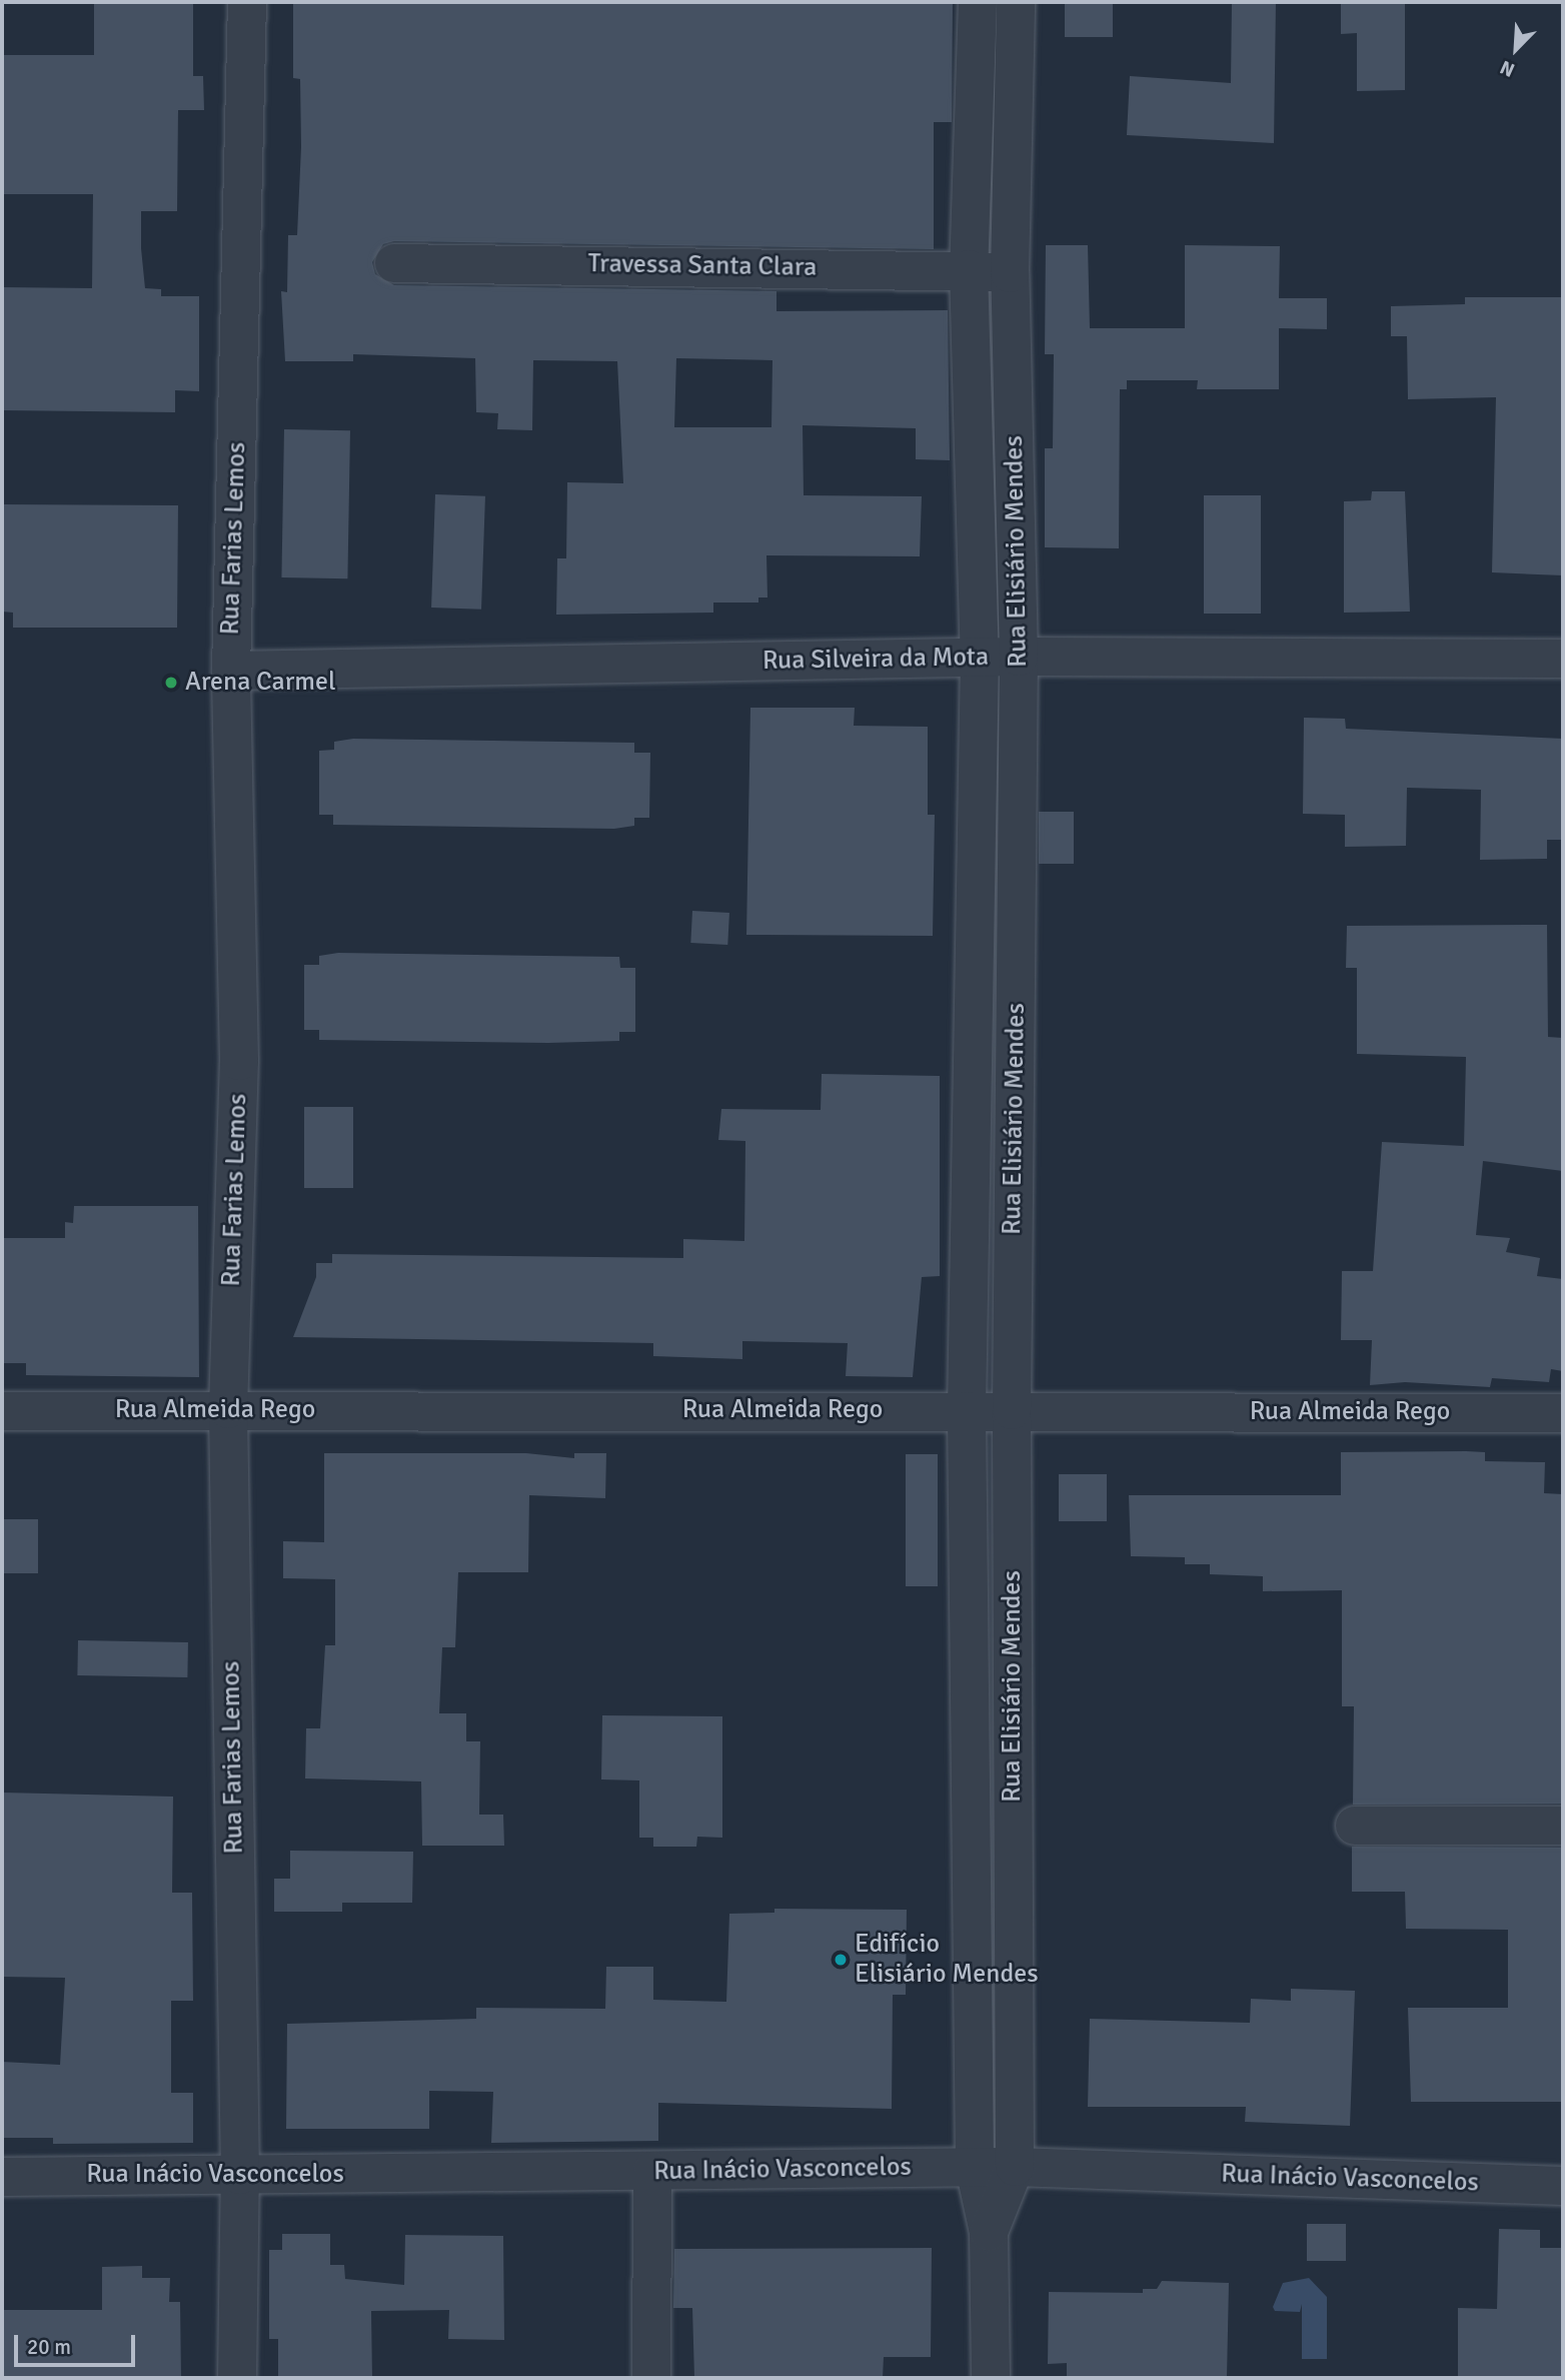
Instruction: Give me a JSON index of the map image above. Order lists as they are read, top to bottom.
{
  "streets": {
    "street": [
      "Travessa Santa Clara",
      "Rua Farias Lemos",
      "Rua Elisiário Mendes",
      "Rua Silveira da Mota",
      "Rua Almeida Rego",
      "Rua Inácio Vasconcelos"
    ]
  },
  "crossings": [
    ["Travessa Santa Clara", "Rua Elisiário Mendes"],
    ["Rua Farias Lemos", "Rua Silveira da Mota"],
    ["Rua Farias Lemos", "Rua Almeida Rego"],
    ["Rua Farias Lemos", "Rua Inácio Vasconcelos"],
    ["Rua Elisiário Mendes", "Rua Silveira da Mota"],
    ["Rua Elisiário Mendes", "Rua Almeida Rego"],
    ["Rua Elisiário Mendes", "Rua Inácio Vasconcelos"]
  ],
  "places": ["Arena Carmel", "Edifício Elisiário Mendes"],
  "scale_bar": "20 m",
  "north": "bottom left"
}
